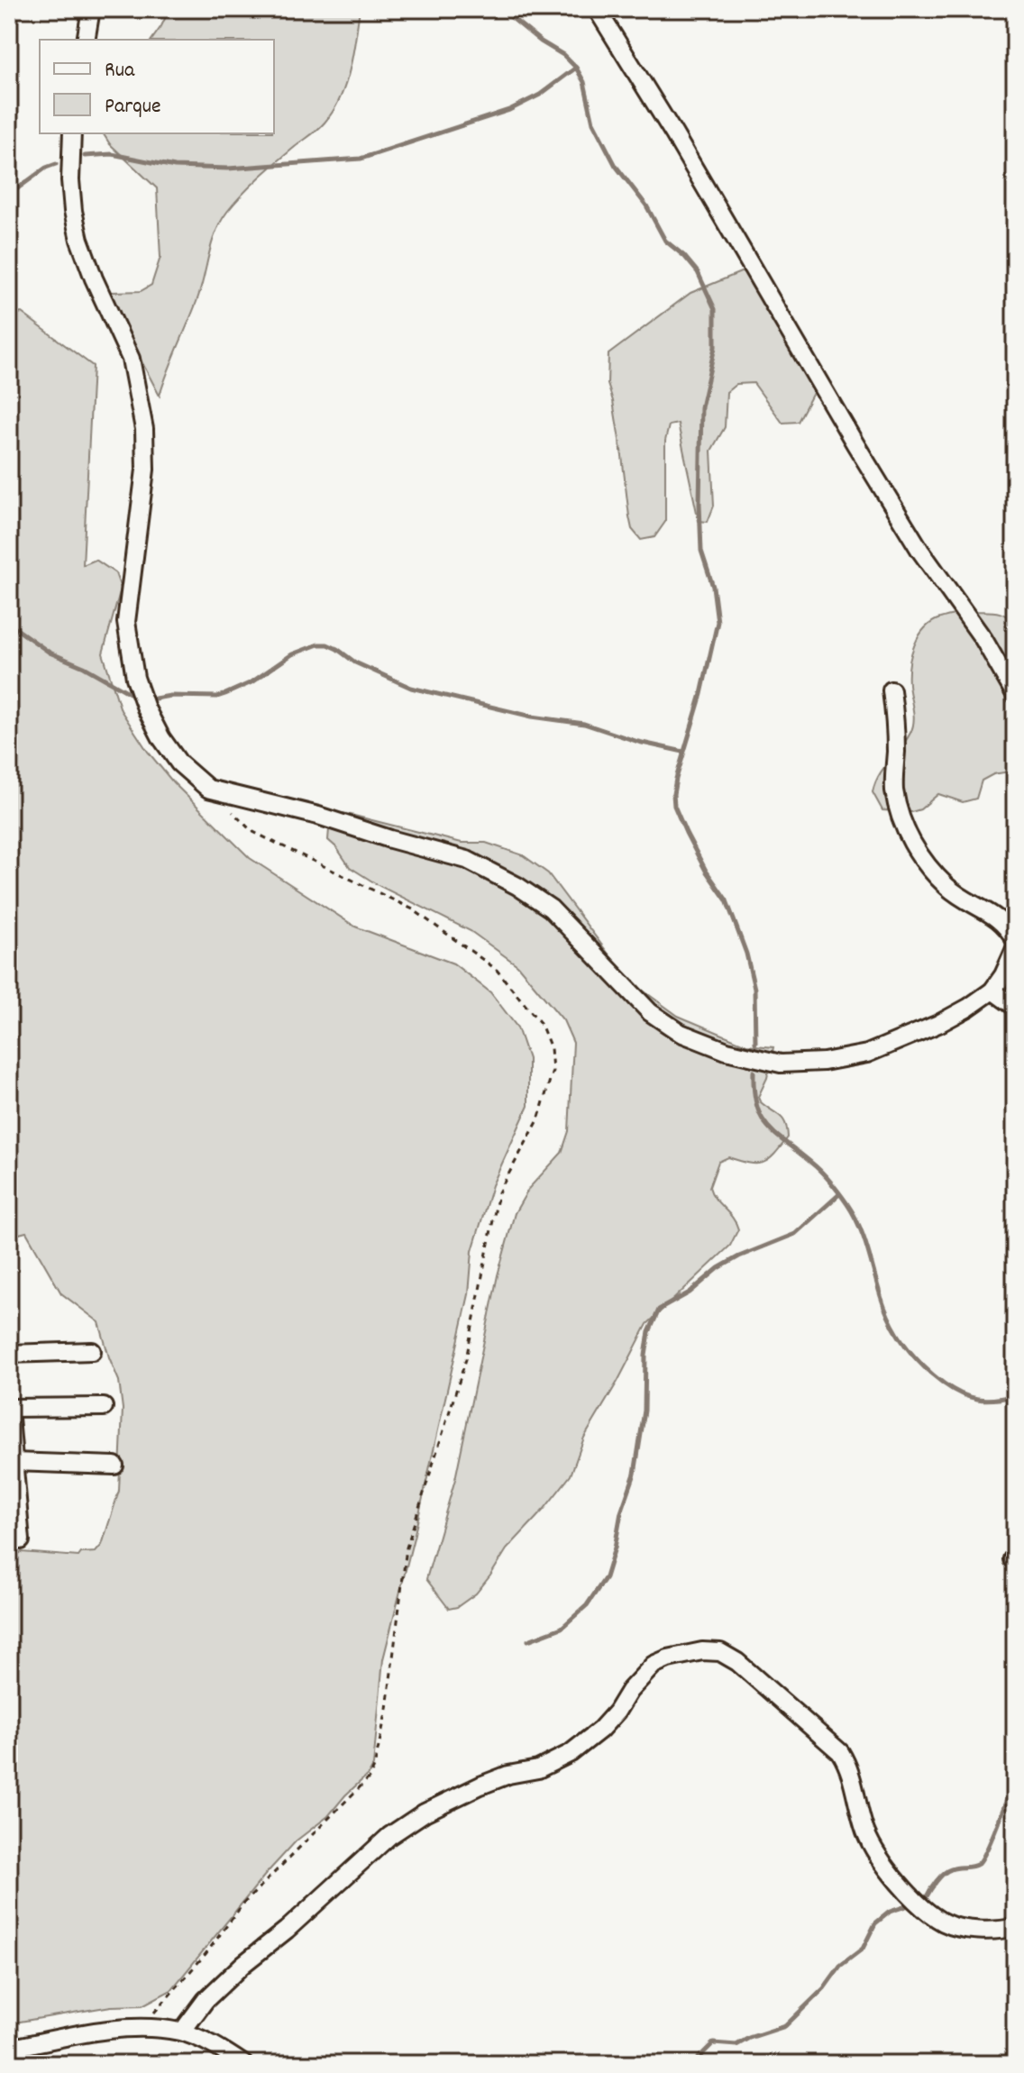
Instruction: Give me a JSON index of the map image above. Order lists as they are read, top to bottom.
{
  "legend": ["Rua", "Parque"]
}
